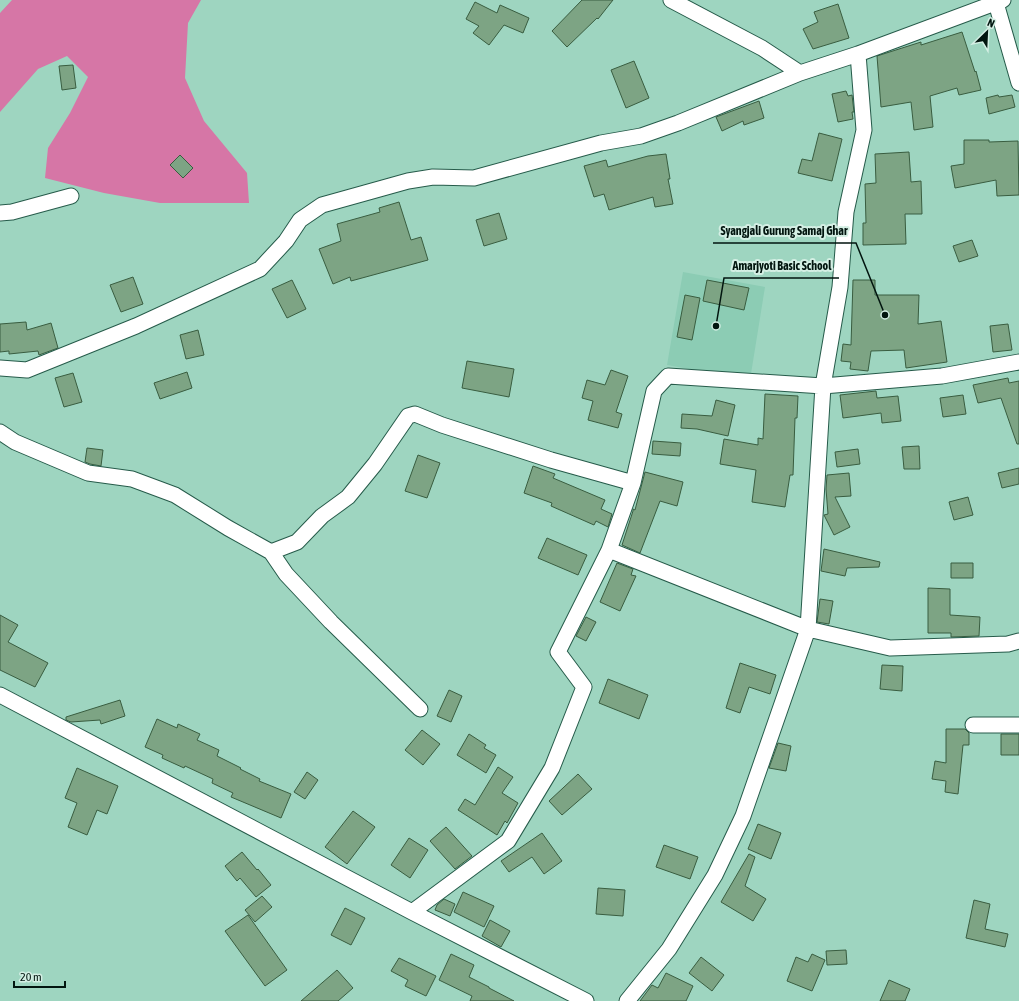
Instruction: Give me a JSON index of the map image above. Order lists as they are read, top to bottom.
{
  "places": ["Syangjali Gurung Samaj Ghar", "Amarjyoti Basic School"],
  "scale_bar": "20 m",
  "north": "top right"
}
